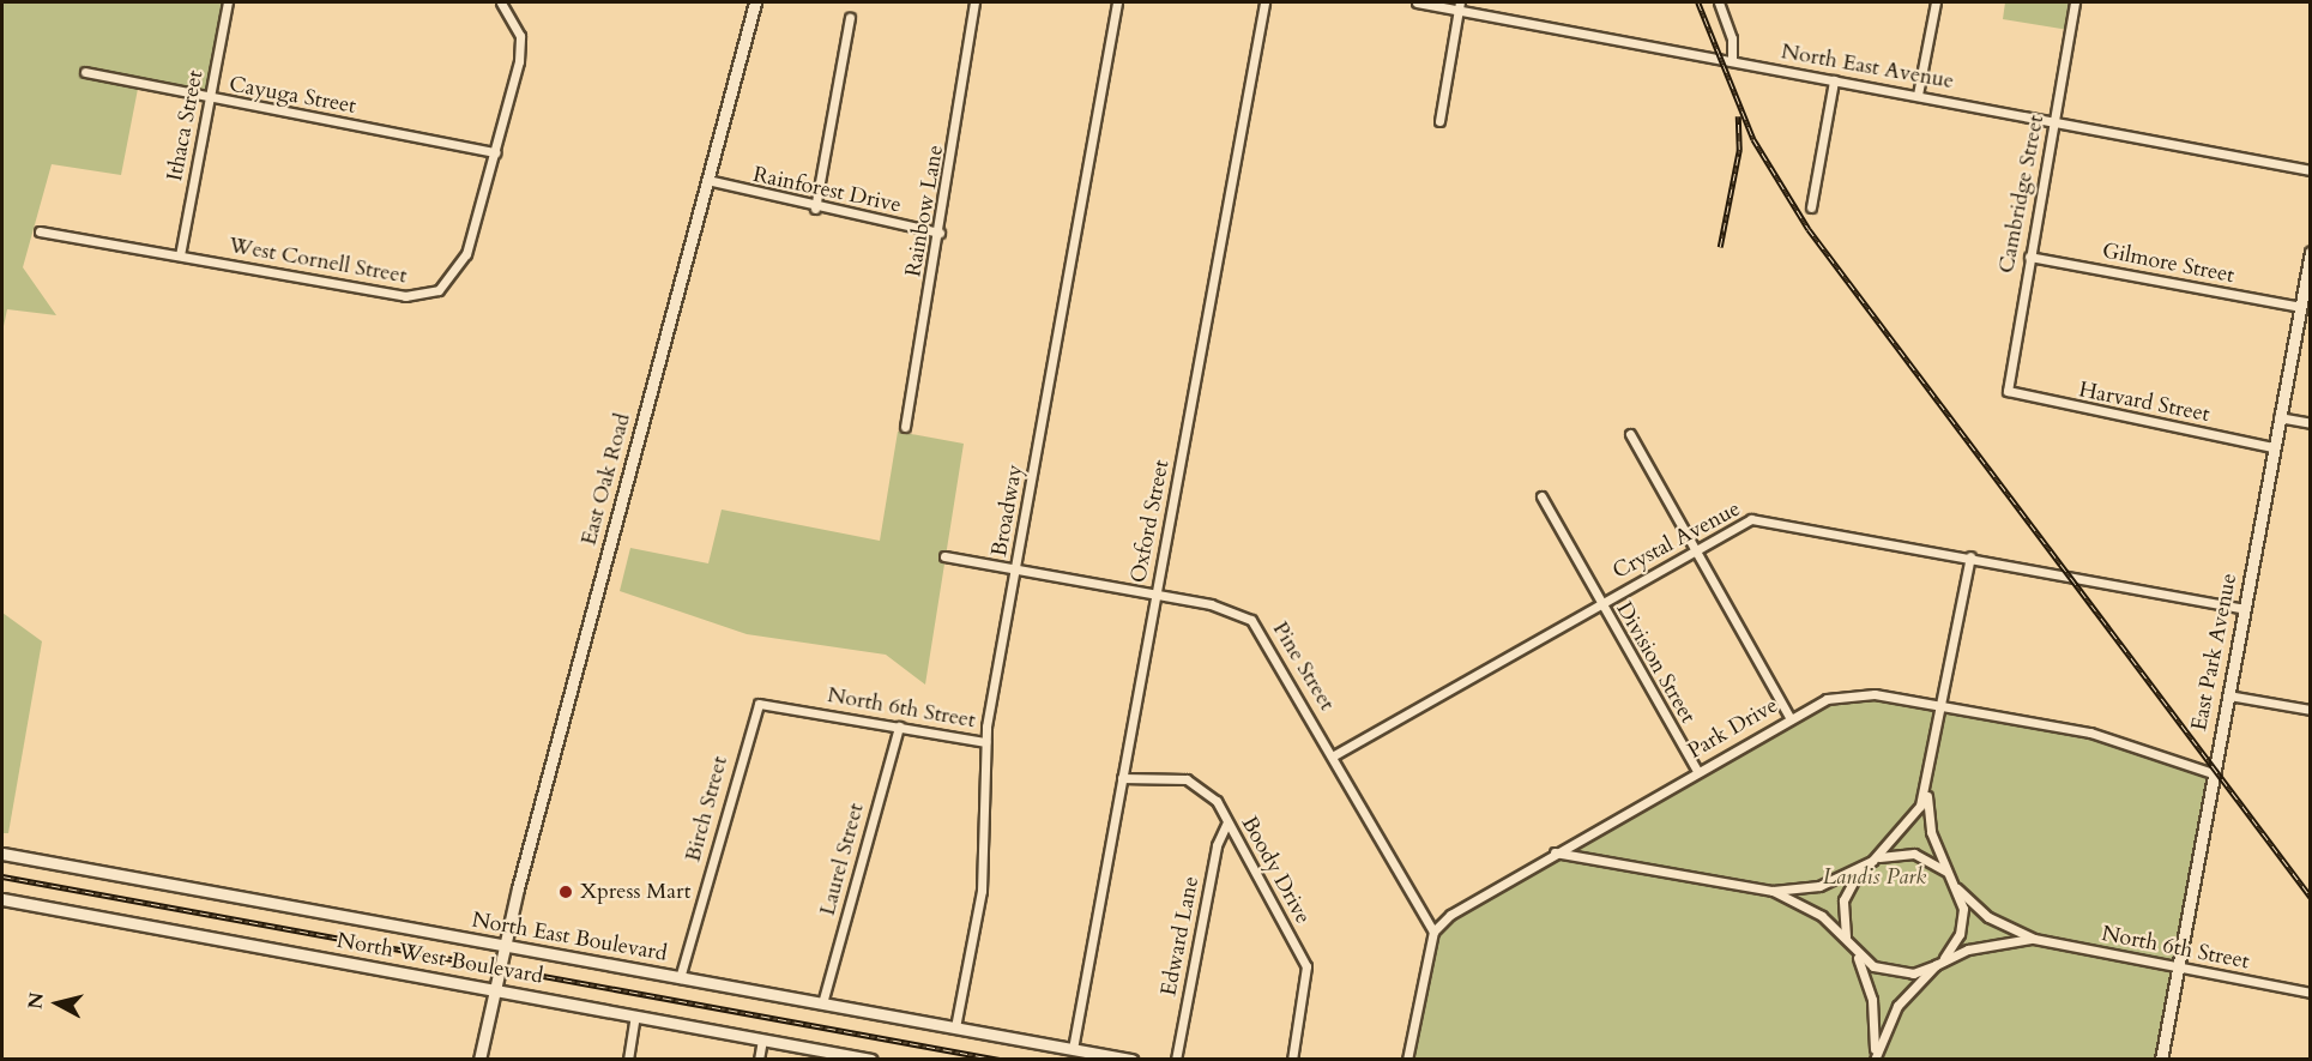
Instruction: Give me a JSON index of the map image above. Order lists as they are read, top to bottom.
{
  "streets": {
    "main road": [
      "East Oak Road",
      "East Park Avenue",
      "North East Boulevard",
      "North West Boulevard"
    ],
    "street": [
      "North East Avenue",
      "Cayuga Street",
      "Ithaca Street",
      "Rainforest Drive",
      "Cambridge Street",
      "Rainbow Lane",
      "West Cornell Street",
      "Gilmore Street",
      "Harvard Street",
      "Broadway",
      "Oxford Street",
      "Crystal Avenue",
      "Division Street",
      "Pine Street",
      "North 6th Street",
      "Park Drive",
      "Birch Street",
      "Laurel Street",
      "Boody Drive",
      "Edward Lane"
    ]
  },
  "crossings": [
    ["North East Avenue", "Cambridge Street"],
    ["Cayuga Street", "Ithaca Street"],
    ["Cayuga Street", "West Cornell Street"],
    ["Ithaca Street", "West Cornell Street"],
    ["Rainforest Drive", "Rainbow Lane"],
    ["Rainforest Drive", "East Oak Road"],
    ["Cambridge Street", "Gilmore Street"],
    ["Cambridge Street", "Harvard Street"],
    ["Gilmore Street", "East Park Avenue"],
    ["Harvard Street", "East Park Avenue"],
    ["East Oak Road", "North East Boulevard"],
    ["East Oak Road", "North West Boulevard"],
    ["Broadway", "Pine Street"],
    ["Broadway", "North 6th Street"],
    ["Broadway", "North East Boulevard"],
    ["Oxford Street", "Pine Street"],
    ["Oxford Street", "Boody Drive"],
    ["Oxford Street", "North East Boulevard"],
    ["Crystal Avenue", "East Park Avenue"],
    ["Crystal Avenue", "Division Street"],
    ["Crystal Avenue", "Pine Street"],
    ["East Park Avenue", "North 6th Street"],
    ["East Park Avenue", "Park Drive"],
    ["Division Street", "Park Drive"],
    ["Pine Street", "Park Drive"],
    ["North 6th Street", "Park Drive"],
    ["North 6th Street", "Birch Street"],
    ["North 6th Street", "Laurel Street"],
    ["Birch Street", "North East Boulevard"],
    ["Laurel Street", "North East Boulevard"],
    ["Boody Drive", "Edward Lane"]
  ],
  "parks": ["Landis Park"],
  "places": ["Xpress Mart"],
  "north": "left"
}
